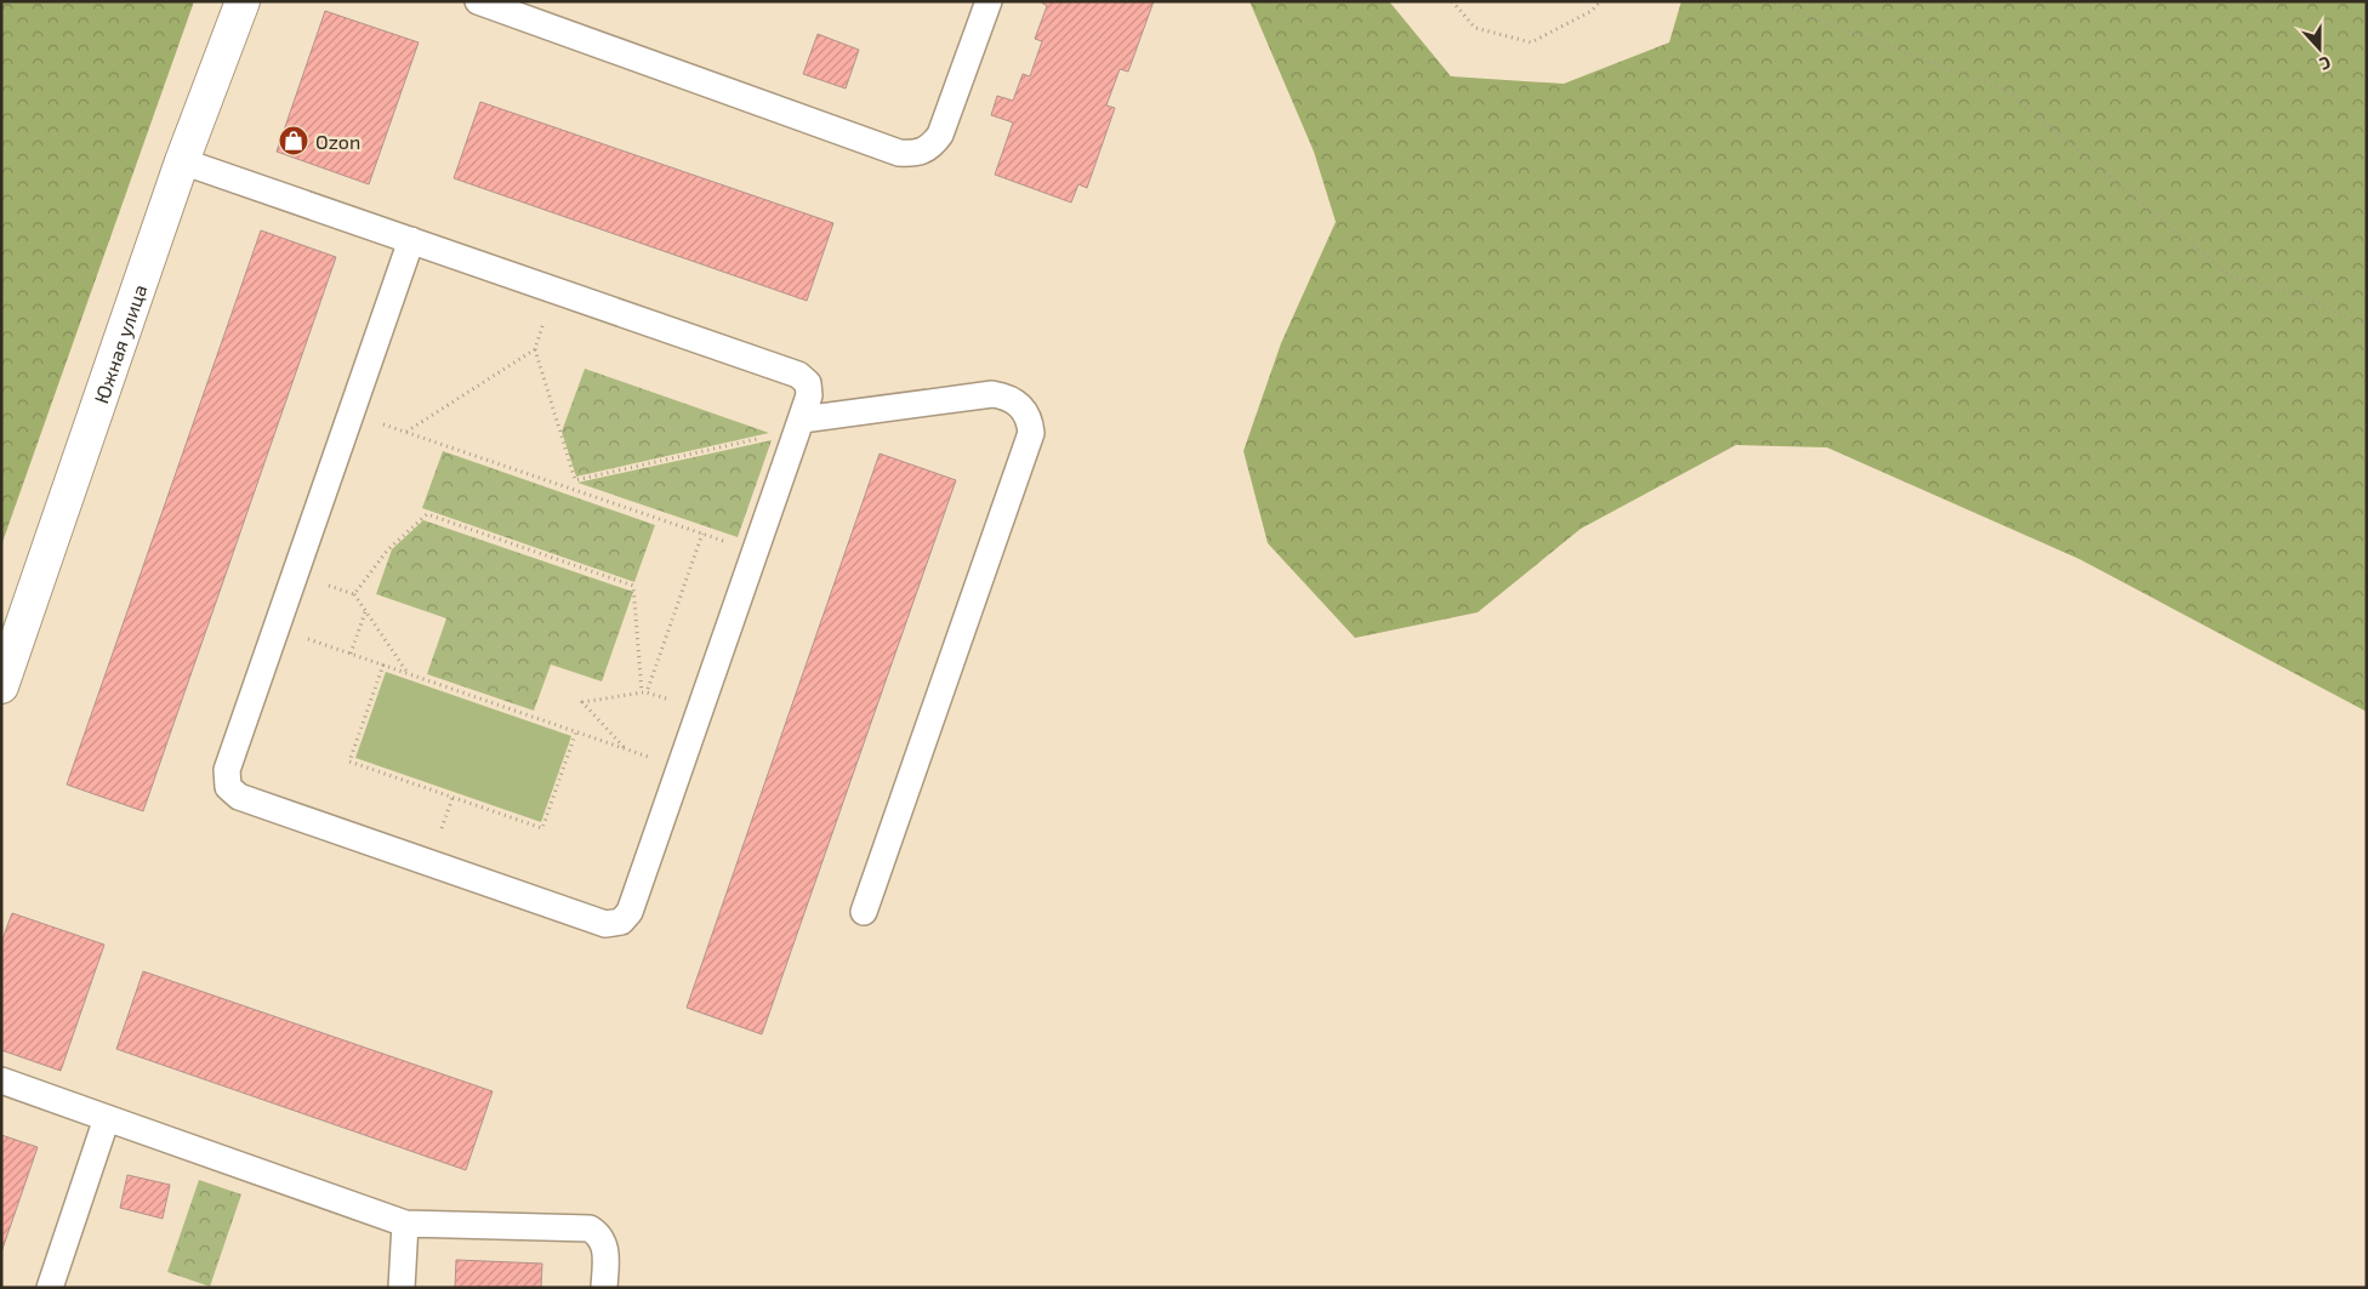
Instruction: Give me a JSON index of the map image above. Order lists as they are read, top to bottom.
{
  "streets": {
    "street": ["Южная улица"]
  },
  "places": {
    "shop": ["Ozon"]
  },
  "north": "bottom"
}
